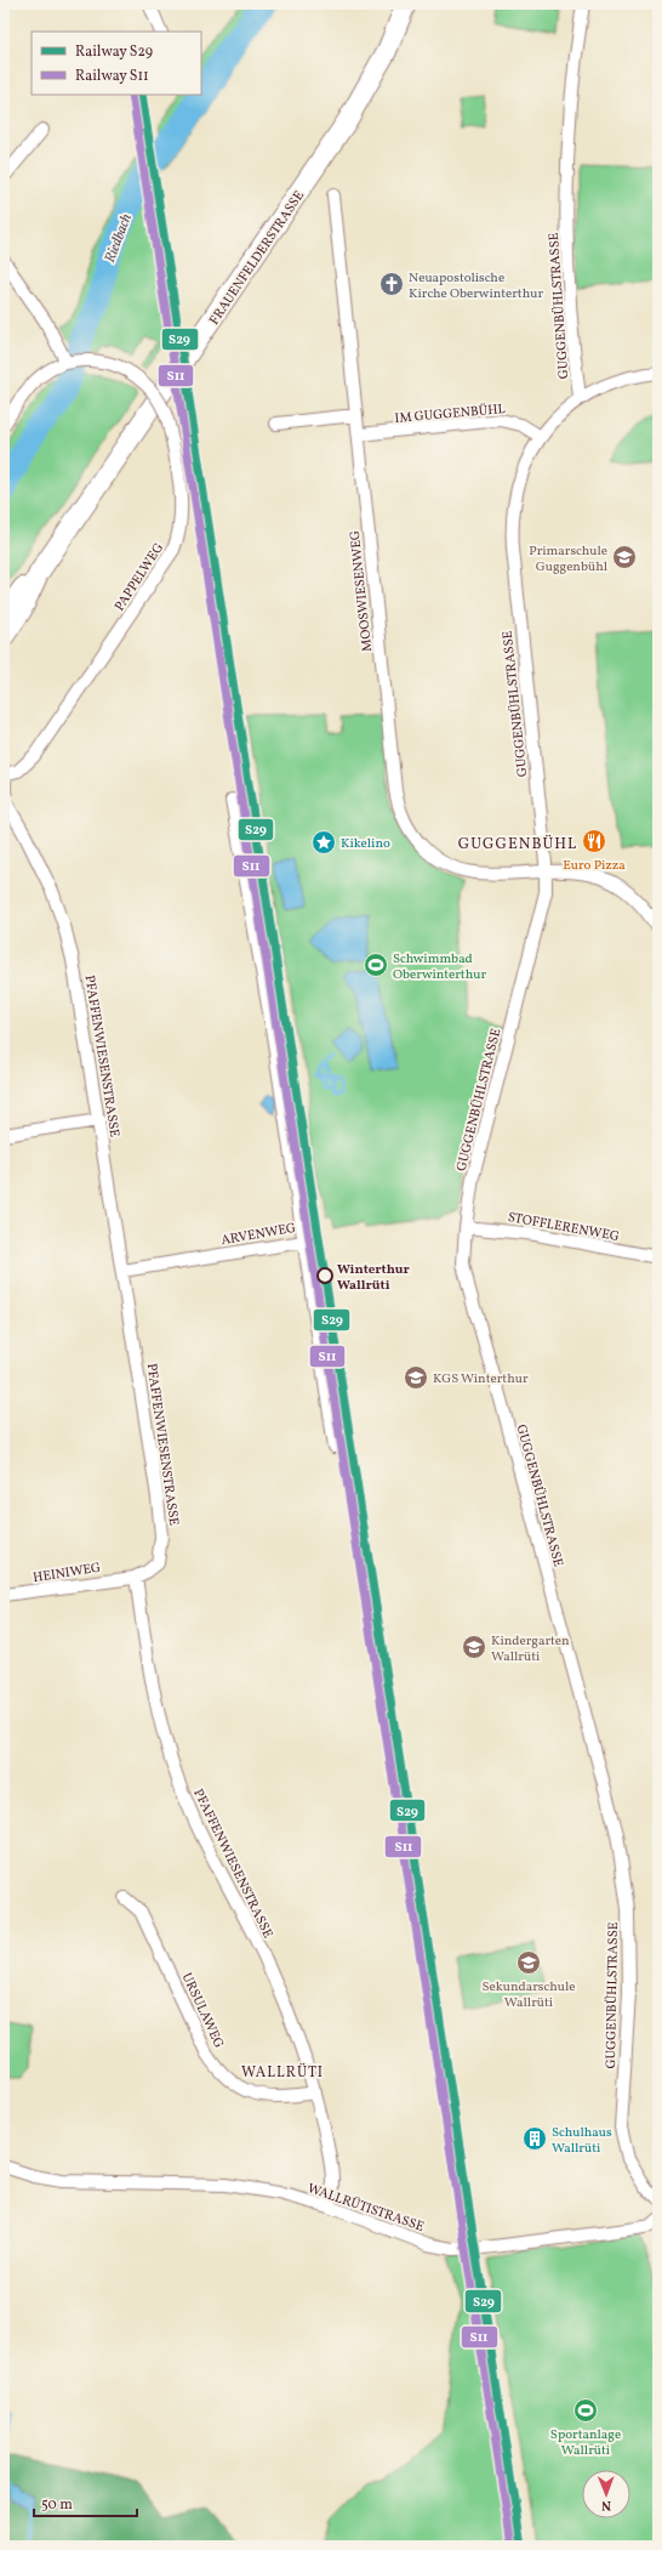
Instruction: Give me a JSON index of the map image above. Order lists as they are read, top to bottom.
{
  "streets": {
    "main road": ["FRAUENFELDERSTRASSE"],
    "street": [
      "GUGGENBÜHLSTRASSE",
      "IM GUGGENBÜHL",
      "PAPPELWEG",
      "MOOSWIESENWEG",
      "PFAFFENWIESENSTRASSE",
      "STOFFLERENWEG",
      "ARVENWEG",
      "HEINIWEG",
      "URSULAWEG",
      "WALLRÜTISTRASSE"
    ]
  },
  "crossings": [
    ["GUGGENBÜHLSTRASSE", "IM GUGGENBÜHL"],
    ["GUGGENBÜHLSTRASSE", "MOOSWIESENWEG"],
    ["GUGGENBÜHLSTRASSE", "STOFFLERENWEG"],
    ["IM GUGGENBÜHL", "MOOSWIESENWEG"],
    ["PAPPELWEG", "PFAFFENWIESENSTRASSE"],
    ["PFAFFENWIESENSTRASSE", "ARVENWEG"],
    ["PFAFFENWIESENSTRASSE", "HEINIWEG"],
    ["PFAFFENWIESENSTRASSE", "URSULAWEG"],
    ["PFAFFENWIESENSTRASSE", "WALLRÜTISTRASSE"]
  ],
  "districts": ["GUGGENBÜHL", "WALLRÜTI"],
  "water": ["Riedbach"],
  "places": {
    "church": ["Neuapostolische Kirche Oberwinterthur"],
    "school or university": [
      "Primarschule Guggenbühl",
      "KGS Winterthur",
      "Kindergarten Wallrüti",
      "Sekundarschule Wallrüti"
    ],
    "restaurant": ["Euro Pizza"],
    "place": ["Kikelino"],
    "sports": ["Schwimmbad Oberwinterthur", "Sportanlage Wallrüti"],
    "other": ["Winterthur Wallrüti"],
    "building": ["Schulhaus Wallrüti"]
  },
  "lines": ["rail line S29", "rail line S11"],
  "legend": ["Railway S29", "Railway S11"],
  "scale_bar": "50 m",
  "north": "bottom"
}
